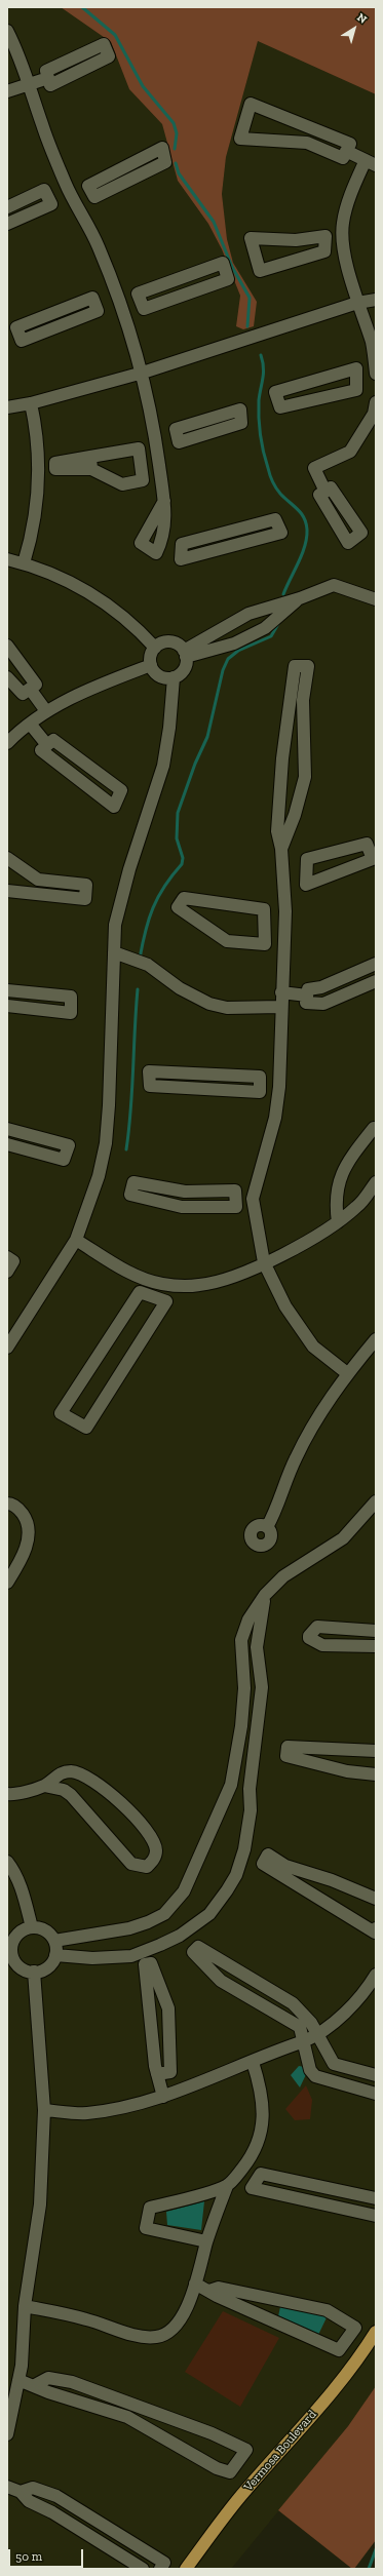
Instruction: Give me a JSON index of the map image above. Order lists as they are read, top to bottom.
{
  "streets": {
    "main road": ["Vermosa Boulevard"]
  },
  "scale_bar": "50 m",
  "north": "top right"
}
